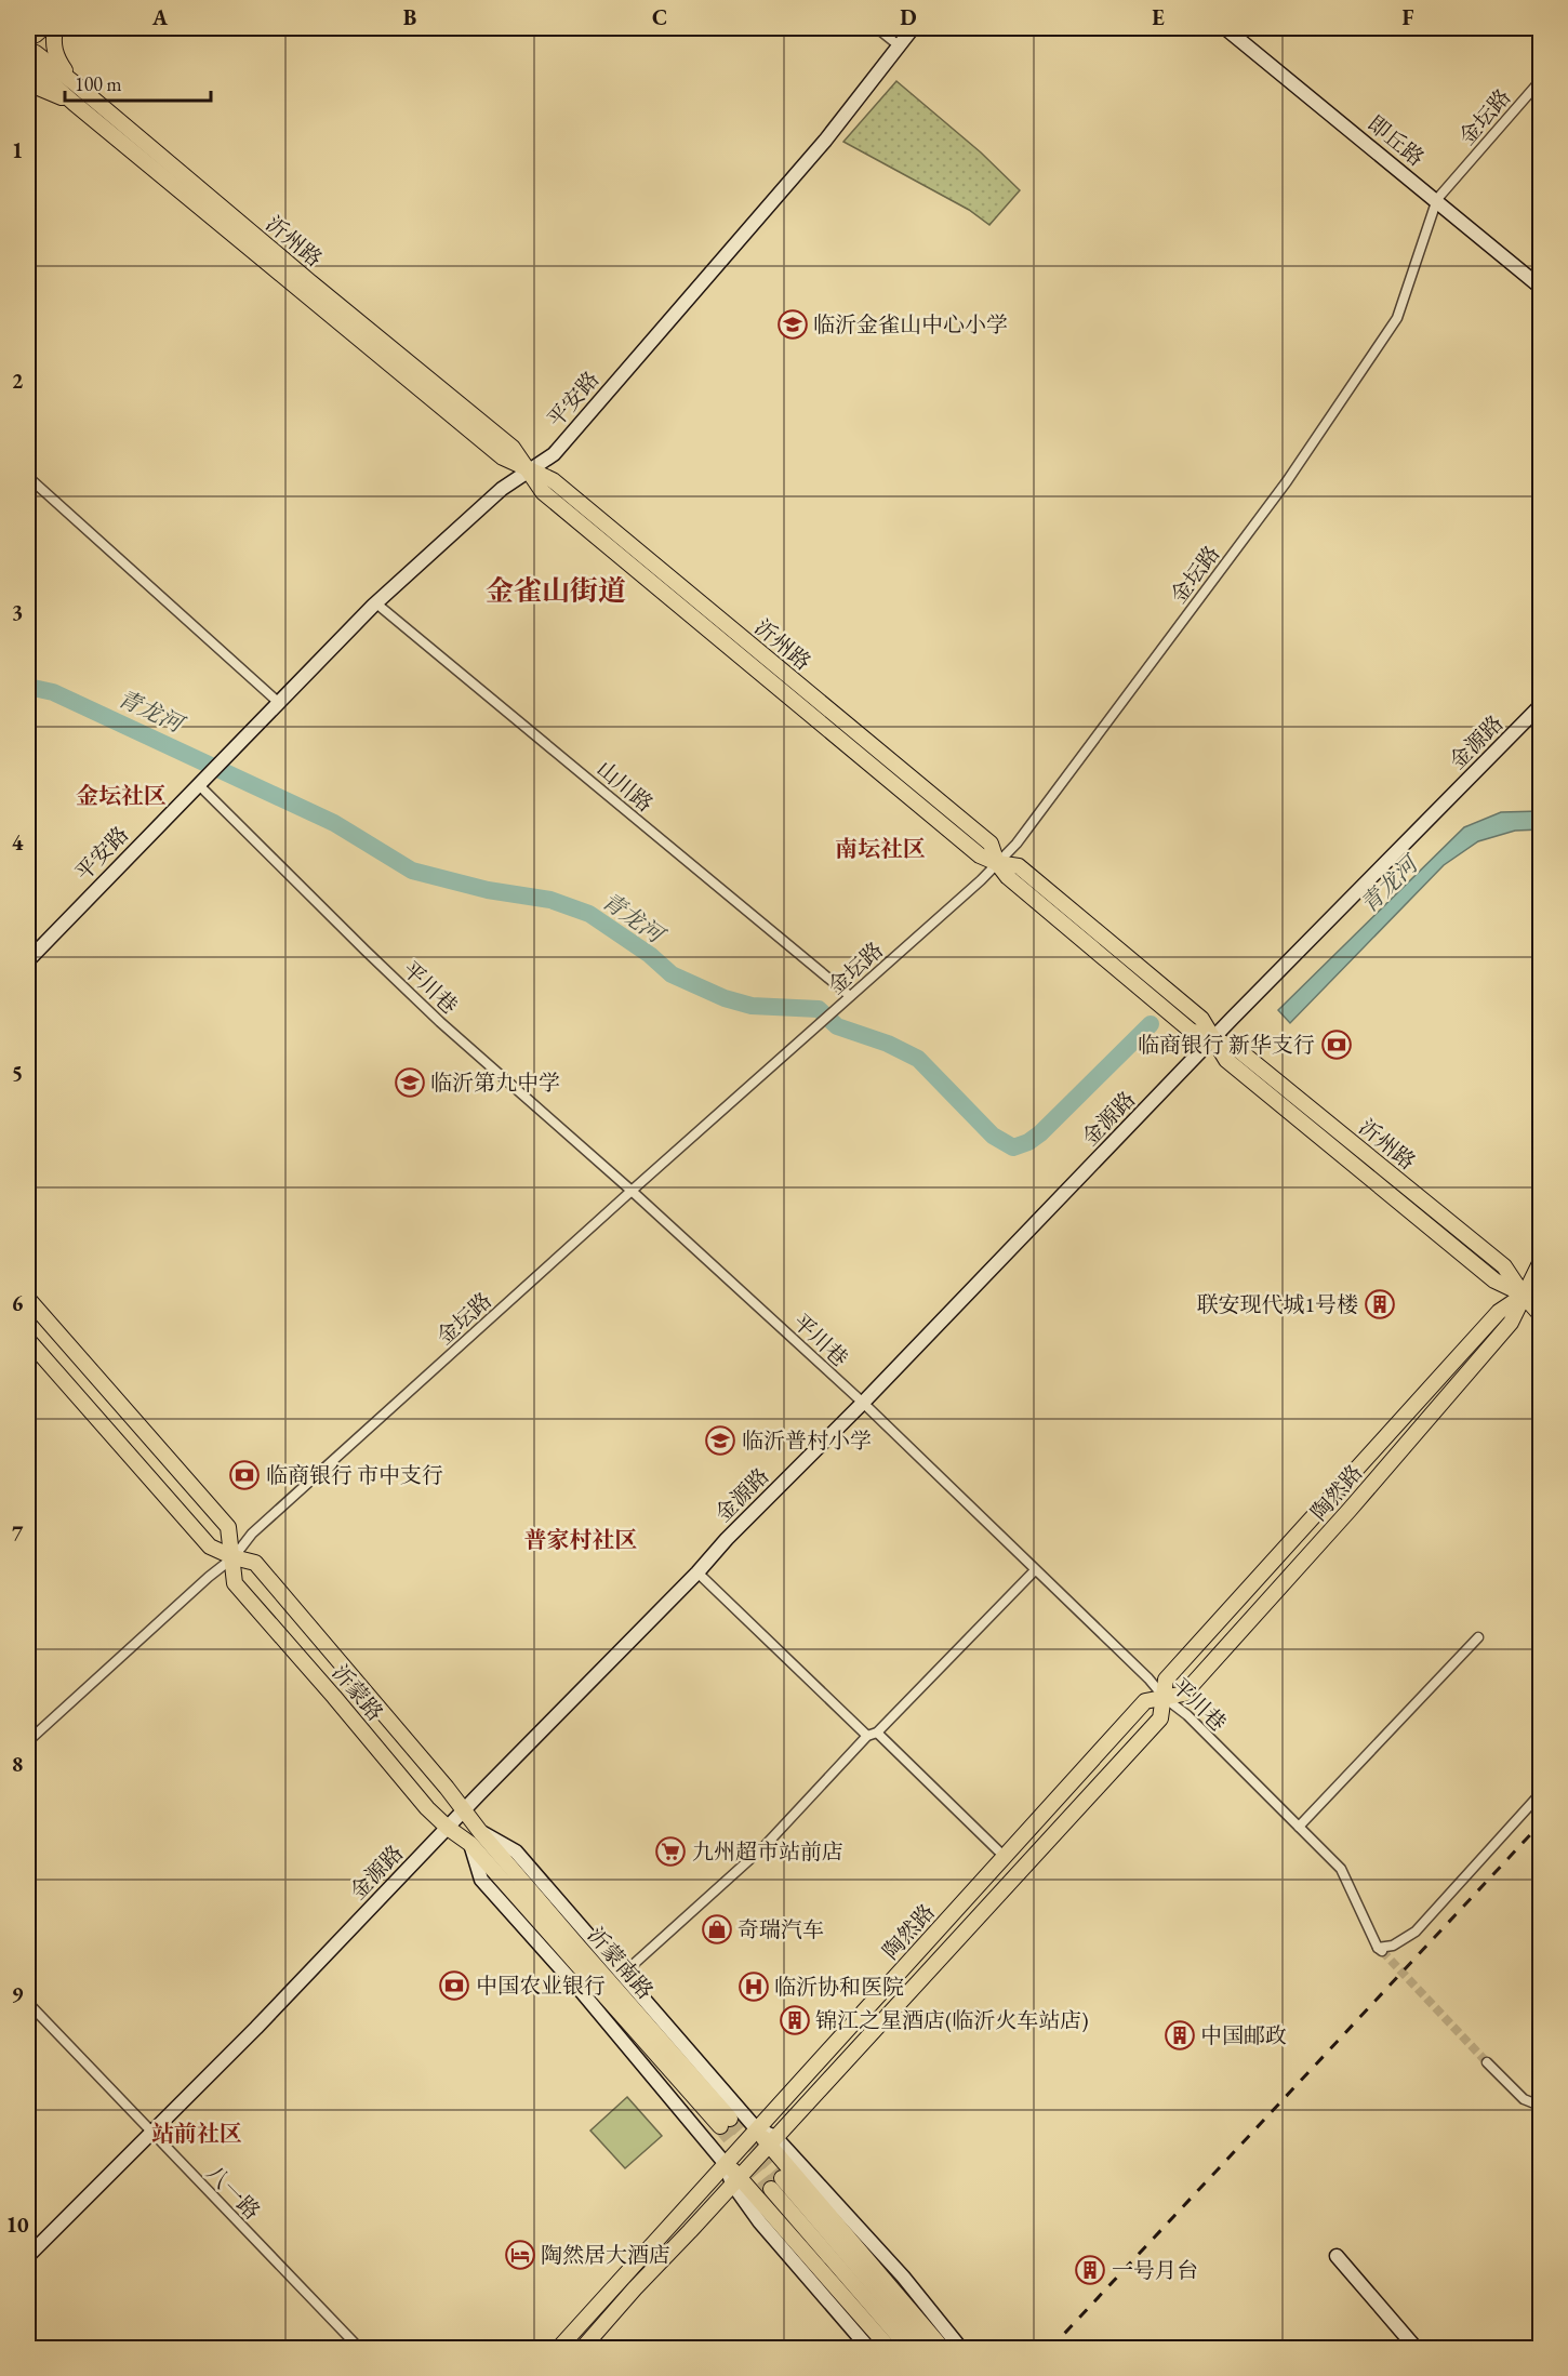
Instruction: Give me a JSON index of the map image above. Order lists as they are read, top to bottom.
{
  "streets": {
    "main road": [
      "沂州路",
      "陶然路",
      "沂蒙路",
      "沂蒙南路"
    ],
    "street": [
      "金坛路",
      "即丘路",
      "平安路",
      "金源路",
      "山川路",
      "平川巷",
      "八一路"
    ]
  },
  "crossings": [
    ["金坛路", "即丘路"],
    ["金坛路", "沂州路"],
    ["金坛路", "山川路"],
    ["金坛路", "平川巷"],
    ["金坛路", "沂蒙路"],
    ["沂州路", "平安路"],
    ["沂州路", "金源路"],
    ["沂州路", "陶然路"],
    ["平安路", "山川路"],
    ["平安路", "平川巷"],
    ["金源路", "平川巷"],
    ["金源路", "沂蒙路"],
    ["金源路", "八一路"],
    ["平川巷", "陶然路"],
    ["沂蒙路", "沂蒙南路"]
  ],
  "districts": [
    "金雀山街道",
    "金坛社区",
    "南坛社区",
    "普家村社区",
    "站前社区"
  ],
  "water": ["青龙河"],
  "places": {
    "school or university": ["临沂金雀山中心小学", "临沂第九中学", "临沂普村小学"],
    "bank": ["临商银行 新华支行", "临商银行 市中支行", "中国农业银行"],
    "building": [
      "联安现代城1号楼",
      "锦江之星酒店(临沂火车站店)",
      "中国邮政",
      "一号月台"
    ],
    "supermarket": ["九州超市站前店"],
    "shop": ["奇瑞汽车"],
    "hospital": ["临沂协和医院"],
    "hotel": ["陶然居大酒店"]
  },
  "scale_bar": "100 m",
  "grid": {
    "columns": [
      "A",
      "B",
      "C",
      "D",
      "E",
      "F"
    ],
    "rows": [
      "1",
      "2",
      "3",
      "4",
      "5",
      "6",
      "7",
      "8",
      "9",
      "10"
    ]
  }
}
